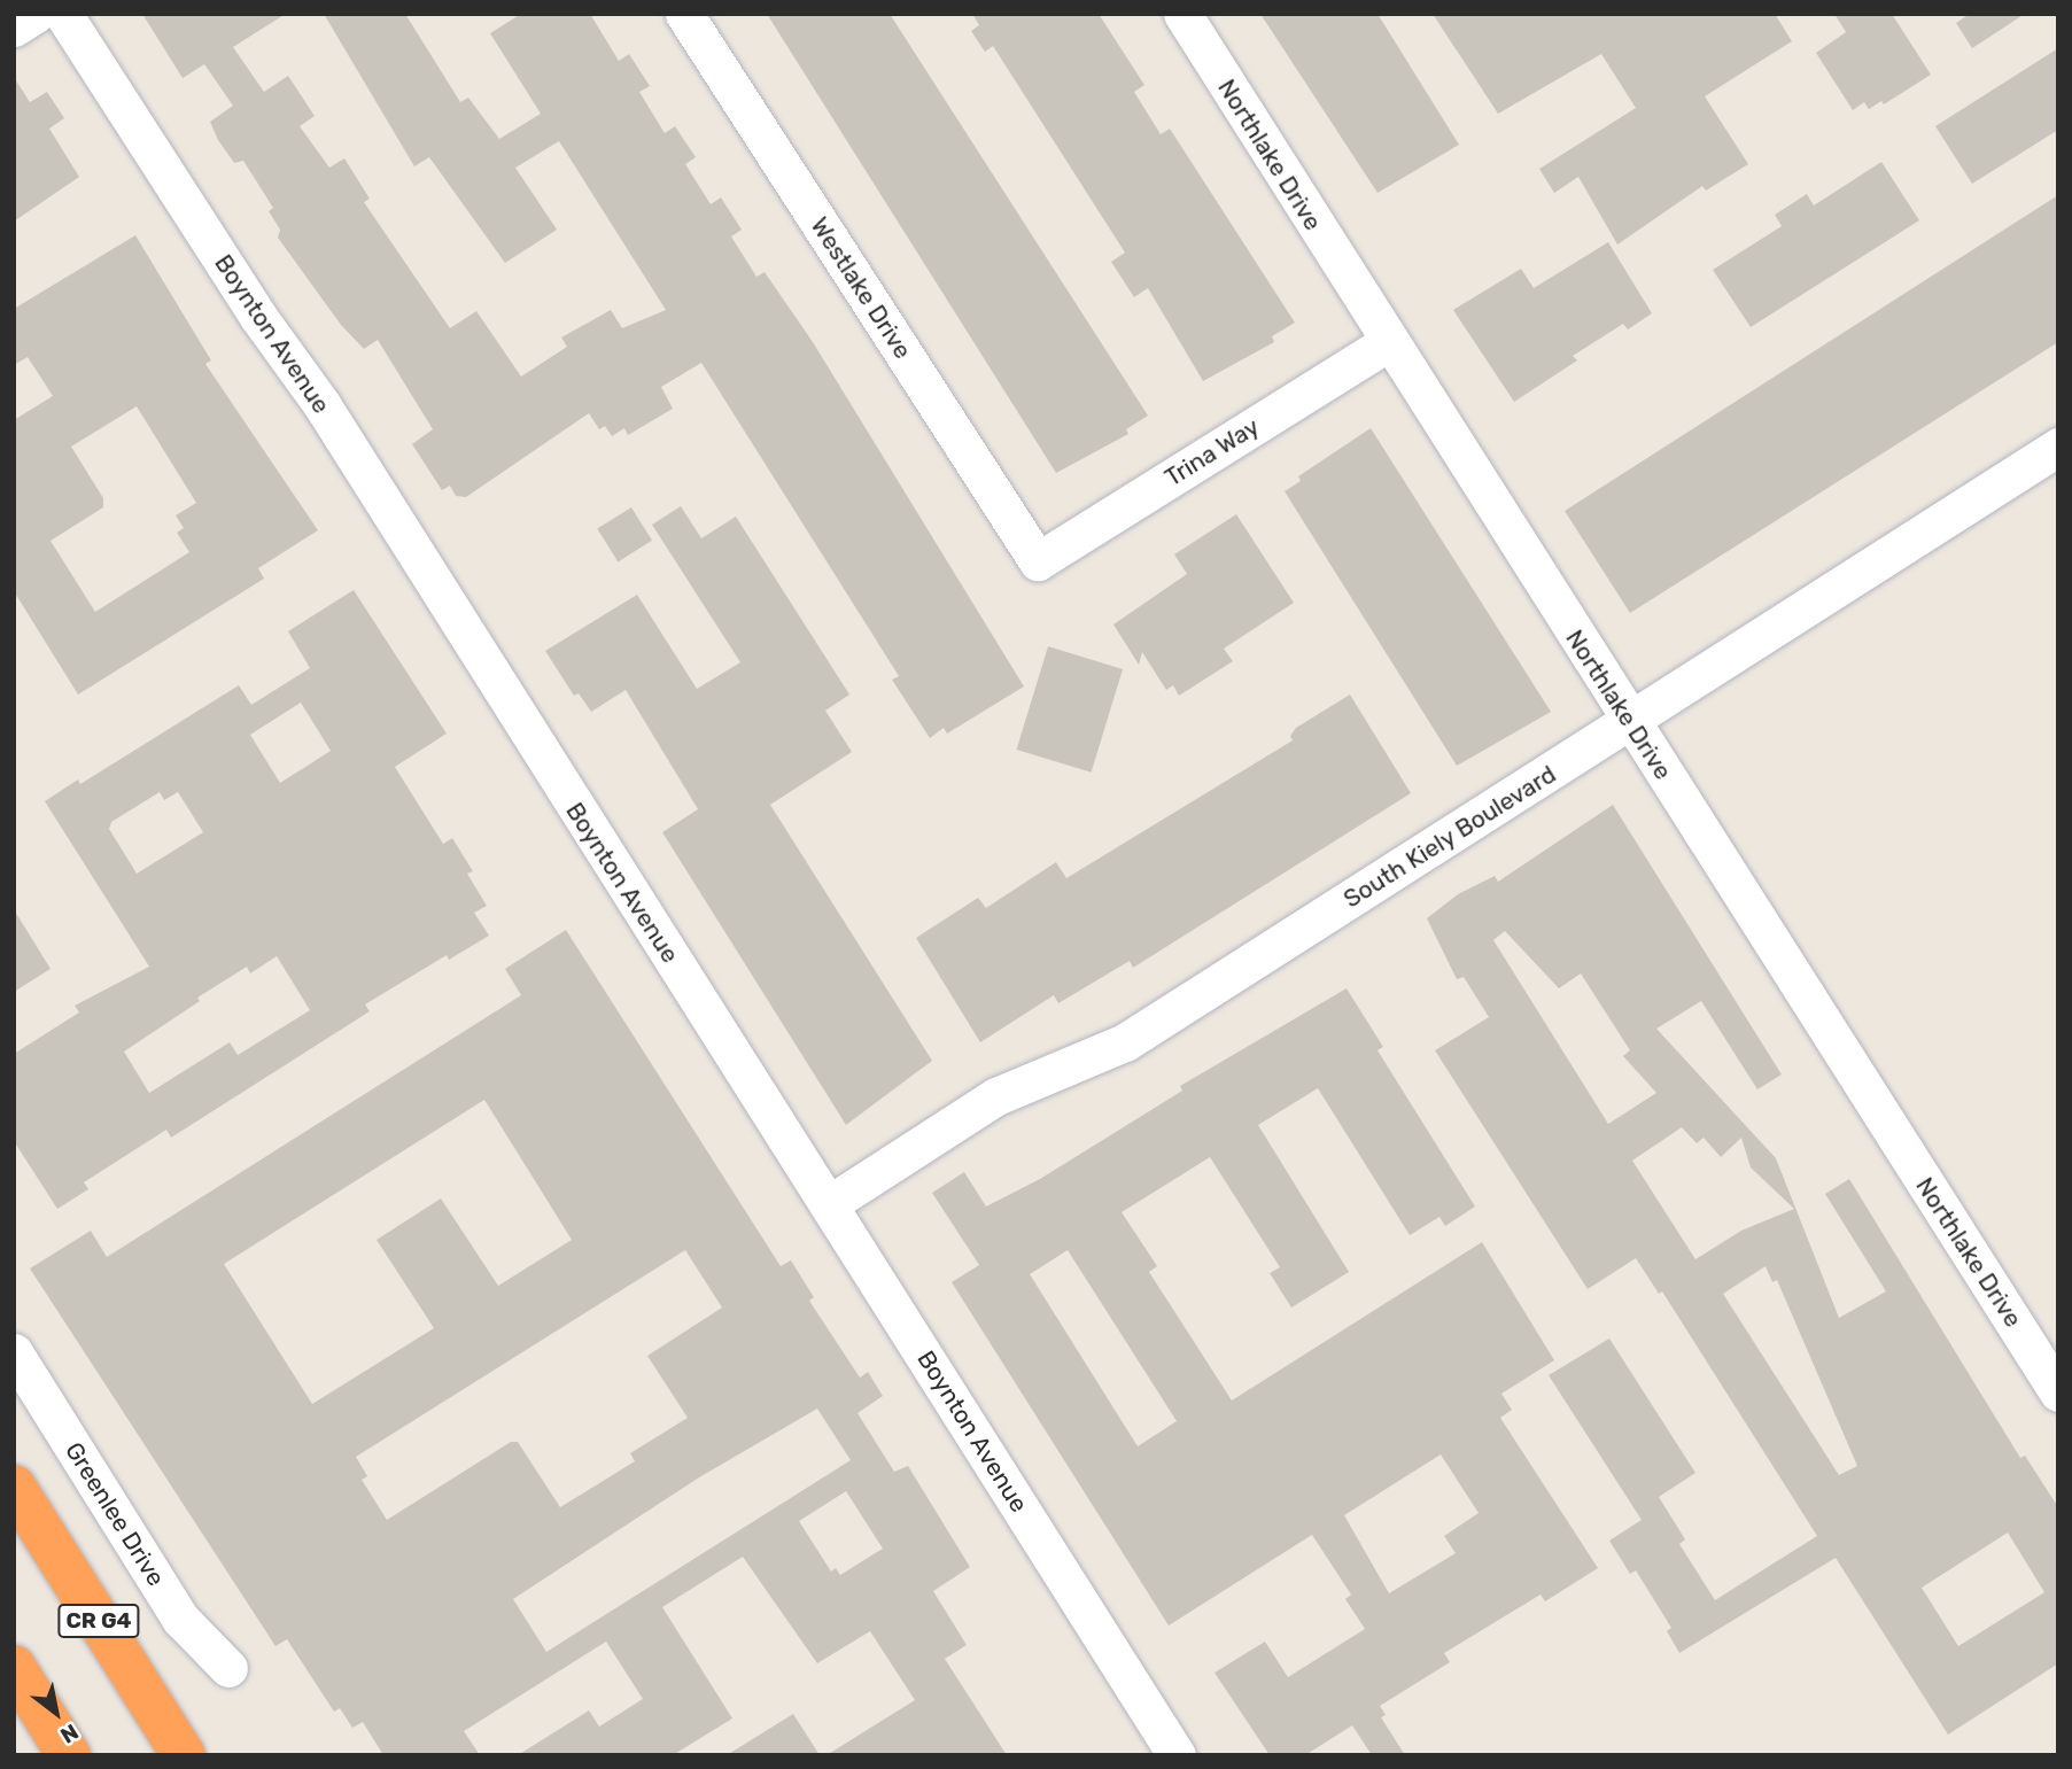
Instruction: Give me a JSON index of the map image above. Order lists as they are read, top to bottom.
{
  "streets": {
    "highway": ["CR G4"],
    "street": [
      "Northlake Drive",
      "Westlake Drive",
      "Boynton Avenue",
      "Trina Way",
      "South Kiely Boulevard",
      "Greenlee Drive"
    ]
  },
  "crossings": [
    ["Northlake Drive", "Trina Way"],
    ["Northlake Drive", "South Kiely Boulevard"],
    ["Westlake Drive", "Trina Way"],
    ["Boynton Avenue", "South Kiely Boulevard"]
  ],
  "north": "bottom right"
}
